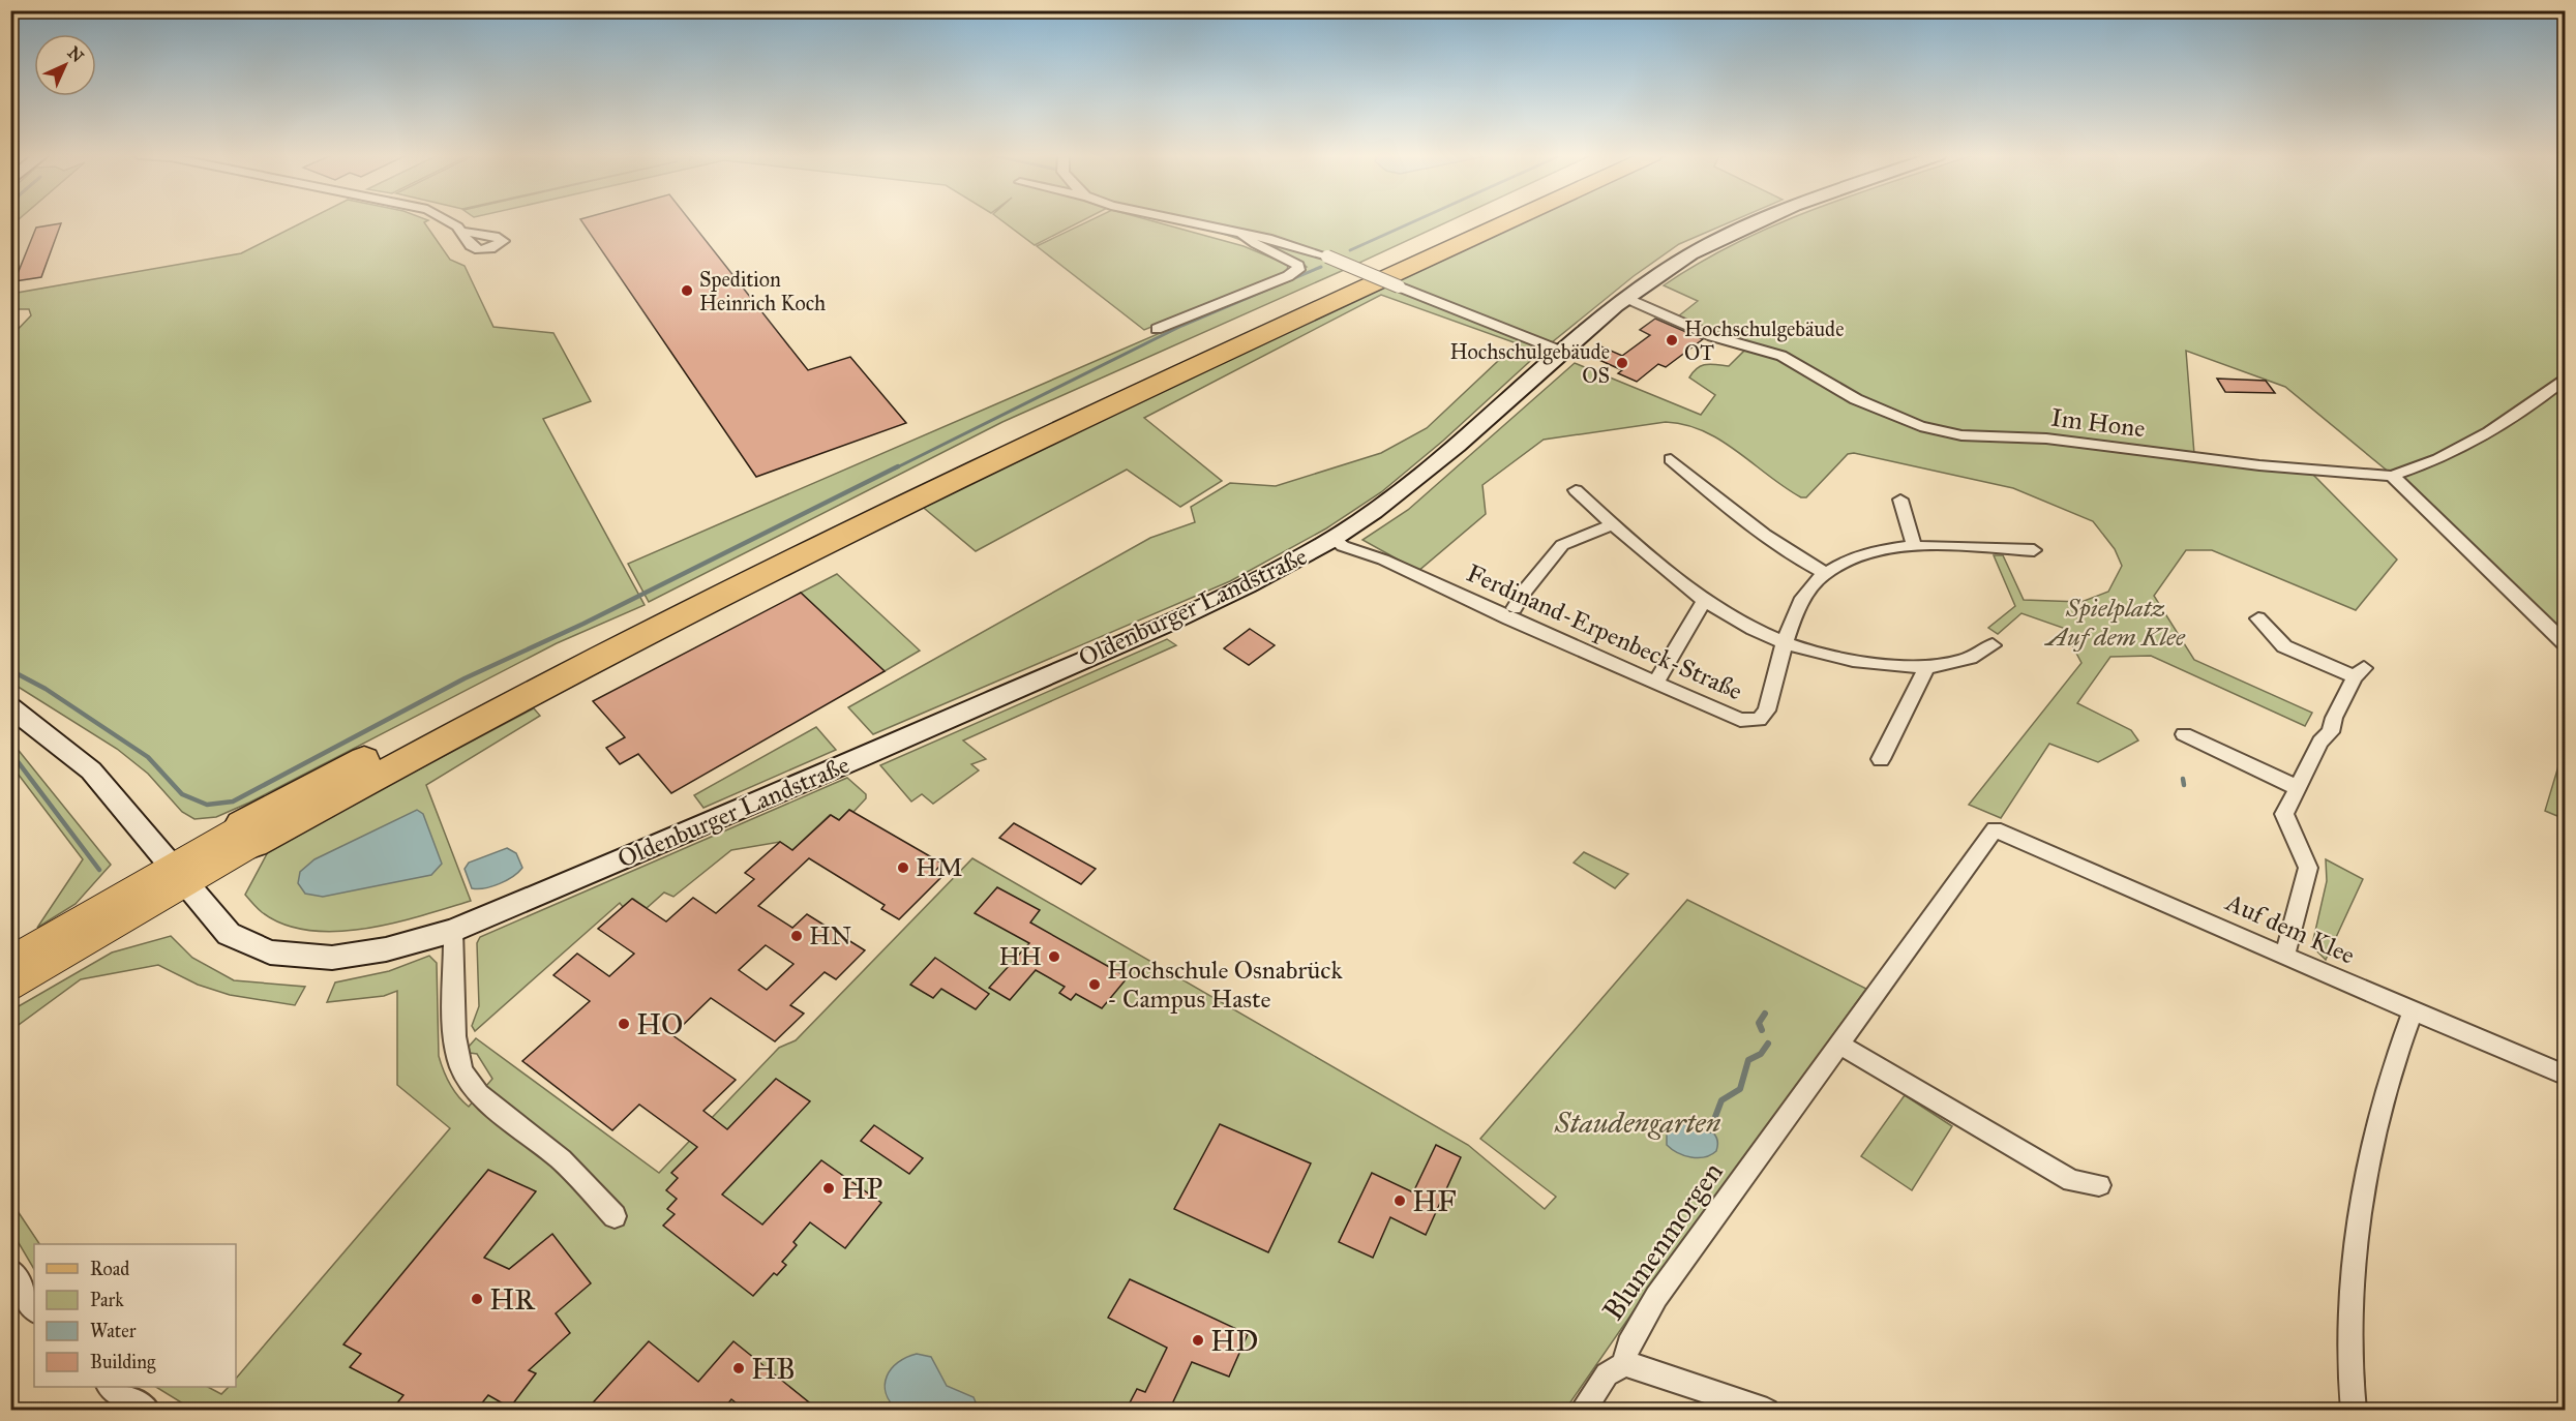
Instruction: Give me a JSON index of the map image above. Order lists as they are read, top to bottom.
{
  "streets": {
    "street": [
      "Im Hone",
      "Oldenburger Landstraße",
      "Ferdinand-Erpenbeck-Straße",
      "Auf dem Klee",
      "Blumenmorgen"
    ]
  },
  "crossings": [
    ["Im Hone", "Oldenburger Landstraße"],
    ["Oldenburger Landstraße", "Ferdinand-Erpenbeck-Straße"],
    ["Auf dem Klee", "Blumenmorgen"]
  ],
  "parks": ["Spielplatz Auf dem Klee", "Staudengarten"],
  "places": [
    "Spedition Heinrich Koch",
    "Hochschulgebäude OT",
    "Hochschulgebäude OS",
    "HM",
    "HN",
    "HH",
    "Hochschule Osnabrück - Campus Haste",
    "HO",
    "HP",
    "HF",
    "HR",
    "HD",
    "HB"
  ],
  "legend": [
    "Road",
    "Park",
    "Water",
    "Building"
  ],
  "north": "top right"
}
